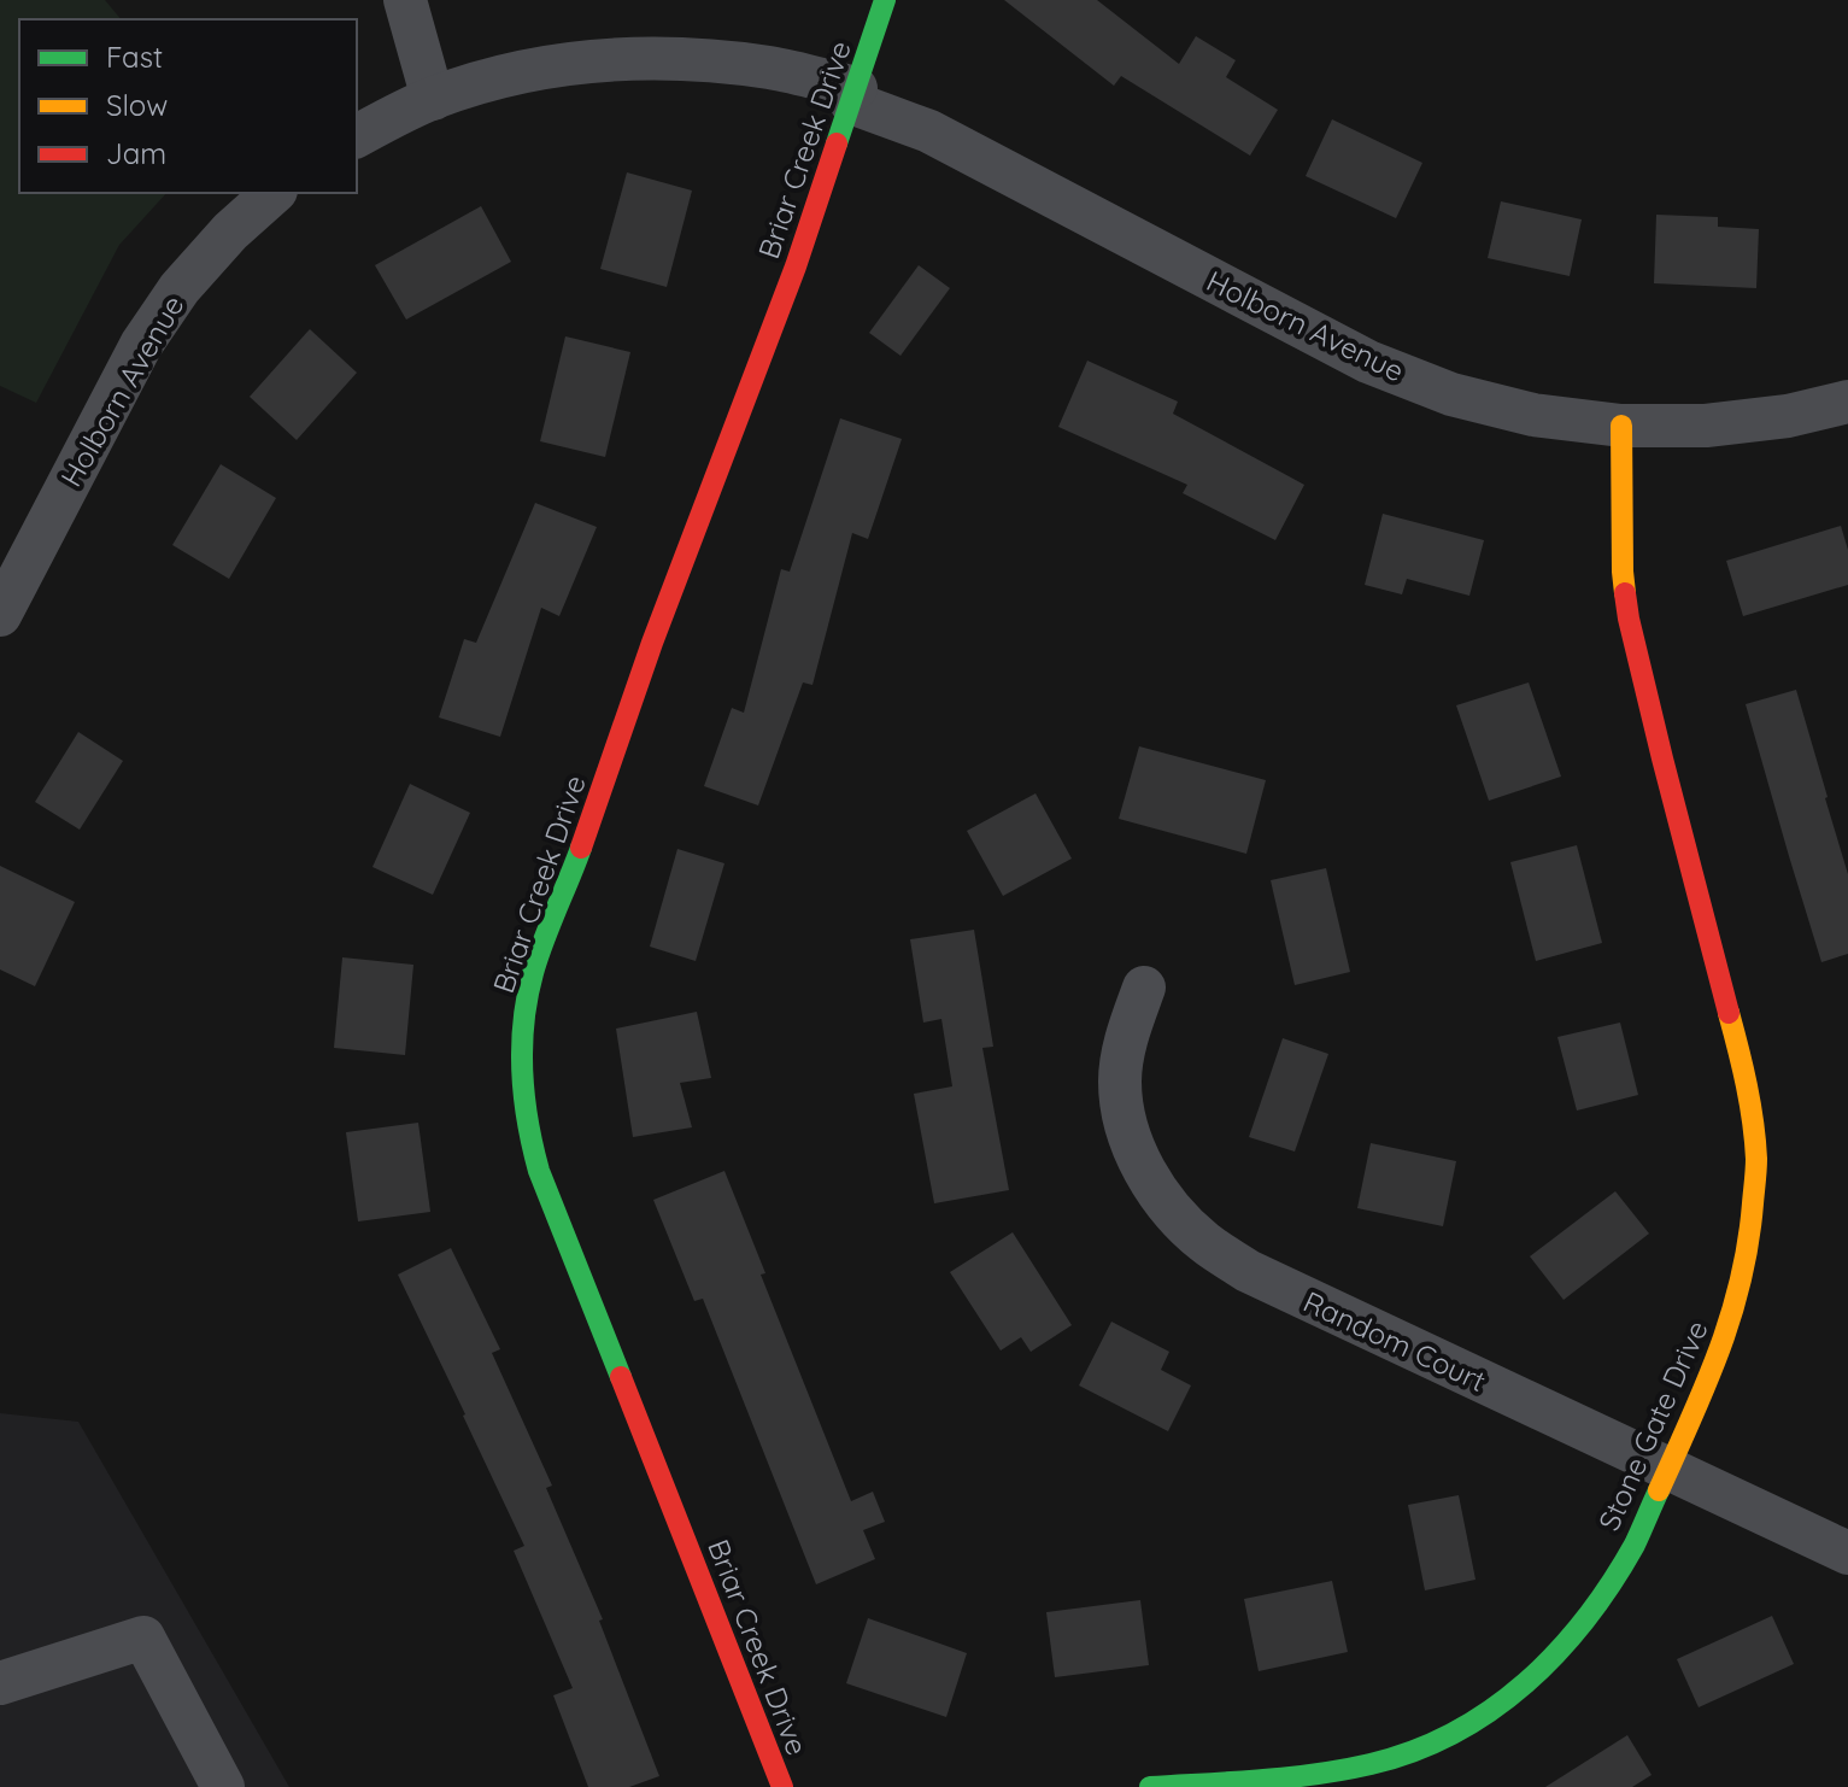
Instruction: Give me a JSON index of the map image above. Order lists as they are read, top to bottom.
{
  "streets": {
    "street": [
      "Briar Creek Drive",
      "Holborn Avenue",
      "Random Court",
      "Stone Gate Drive"
    ]
  },
  "crossings": [
    ["Briar Creek Drive", "Holborn Avenue"],
    ["Holborn Avenue", "Stone Gate Drive"],
    ["Random Court", "Stone Gate Drive"]
  ],
  "legend": ["Fast", "Slow", "Jam"]
}
